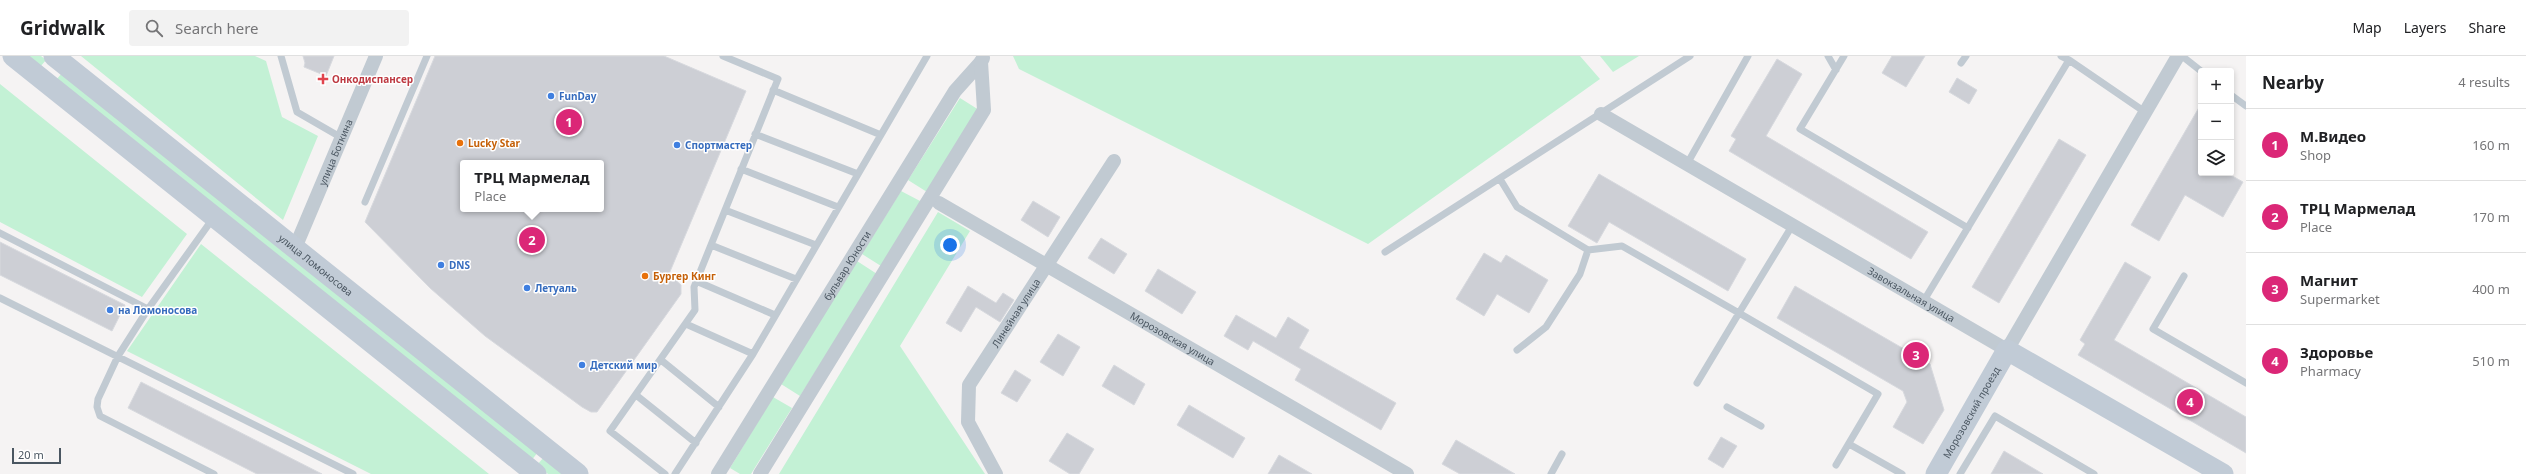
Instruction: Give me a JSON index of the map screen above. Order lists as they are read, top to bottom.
{
  "streets": {
    "main road": ["улица Ломоносова", "Завокзальная улица", "Морозовский проезд"],
    "street": [
      "улица Боткина",
      "бульвар Юности",
      "Линейная улица",
      "Морозовская улица"
    ]
  },
  "crossings": [
    ["улица Боткина", "улица Ломоносова"],
    ["Завокзальная улица", "Морозовский проезд"],
    ["Линейная улица", "Морозовская улица"]
  ],
  "places": {
    "health": ["Онкодиспансер"],
    "other": [
      "FunDay",
      "Lucky Star",
      "Спортмастер",
      "DNS",
      "Бургер Кинг",
      "Летуаль",
      "на Ломоносова",
      "Детский мир"
    ]
  },
  "scale_bar": "20 m",
  "page": {
    "header": "Gridwalk",
    "search": "Search here",
    "nav": ["Map", "Layers", "Share"],
    "heading": ["Nearby", "4 results"],
    "map_buttons": ["+", "−"],
    "pins": [
      "1",
      "2",
      "3",
      "4"
    ],
    "list": [
      {
        "mark": "1",
        "name": "М.Видео",
        "note": "Shop",
        "value": "160 m"
      },
      {
        "mark": "2",
        "name": "ТРЦ Мармелад",
        "note": "Place",
        "value": "170 m"
      },
      {
        "mark": "3",
        "name": "Магнит",
        "note": "Supermarket",
        "value": "400 m"
      },
      {
        "mark": "4",
        "name": "Здоровье",
        "note": "Pharmacy",
        "value": "510 m"
      }
    ],
    "popup": ["ТРЦ Мармелад", "Place"],
    "scale": "20 m"
  }
}
